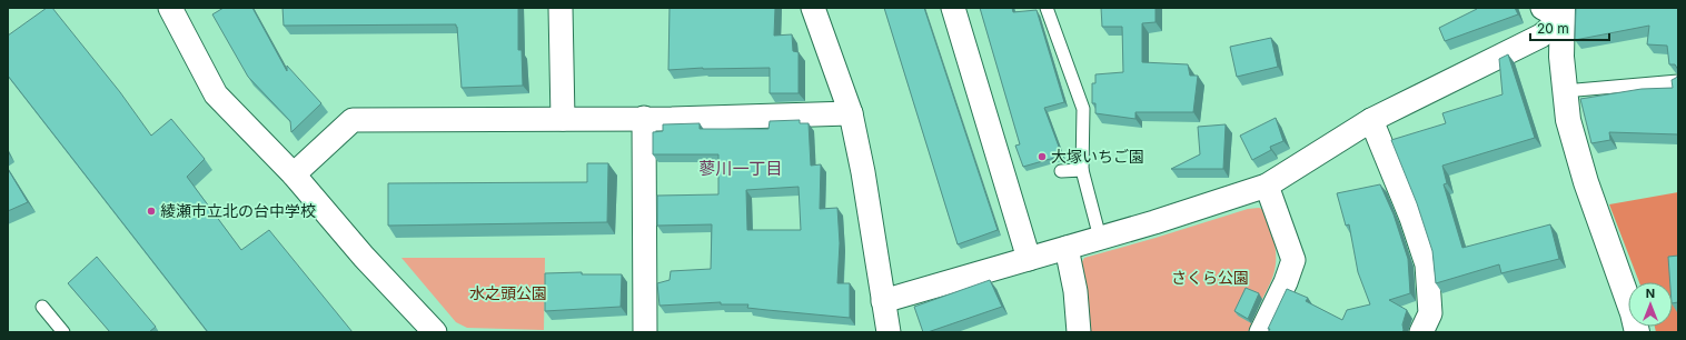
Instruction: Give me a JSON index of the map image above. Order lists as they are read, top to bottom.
{
  "districts": ["蓼川一丁目"],
  "parks": ["さくら公園", "水之頭公園"],
  "places": ["大塚いちご園", "綾瀬市立北の台中学校"],
  "scale_bar": "20 m",
  "north": "top"
}
